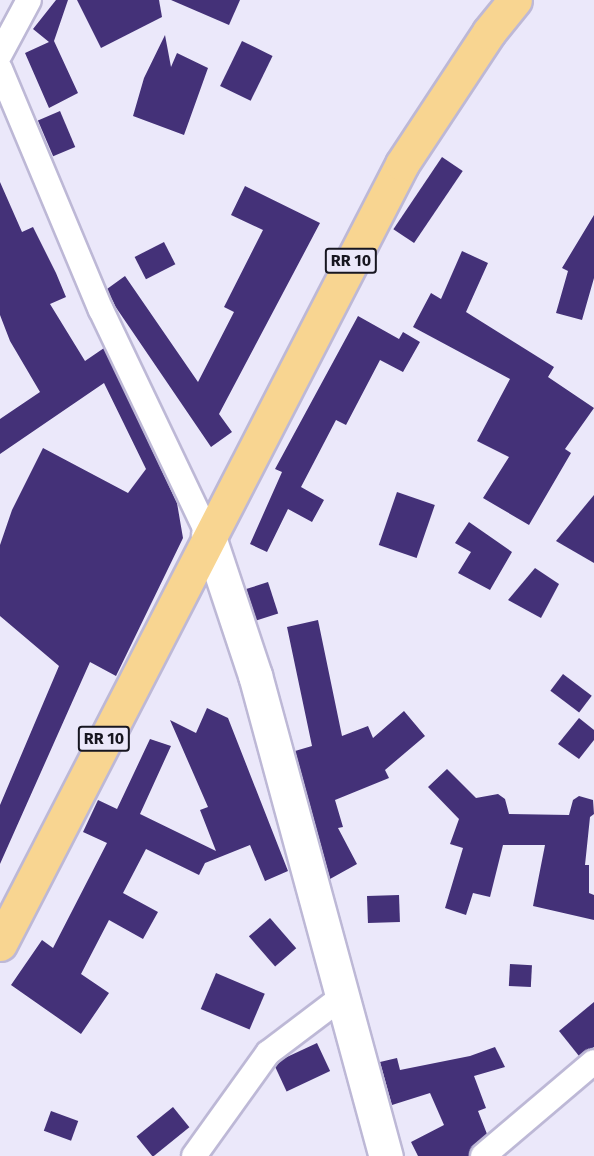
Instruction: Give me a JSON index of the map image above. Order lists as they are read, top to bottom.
{
  "streets": {
    "main road": ["RR 10"]
  }
}
